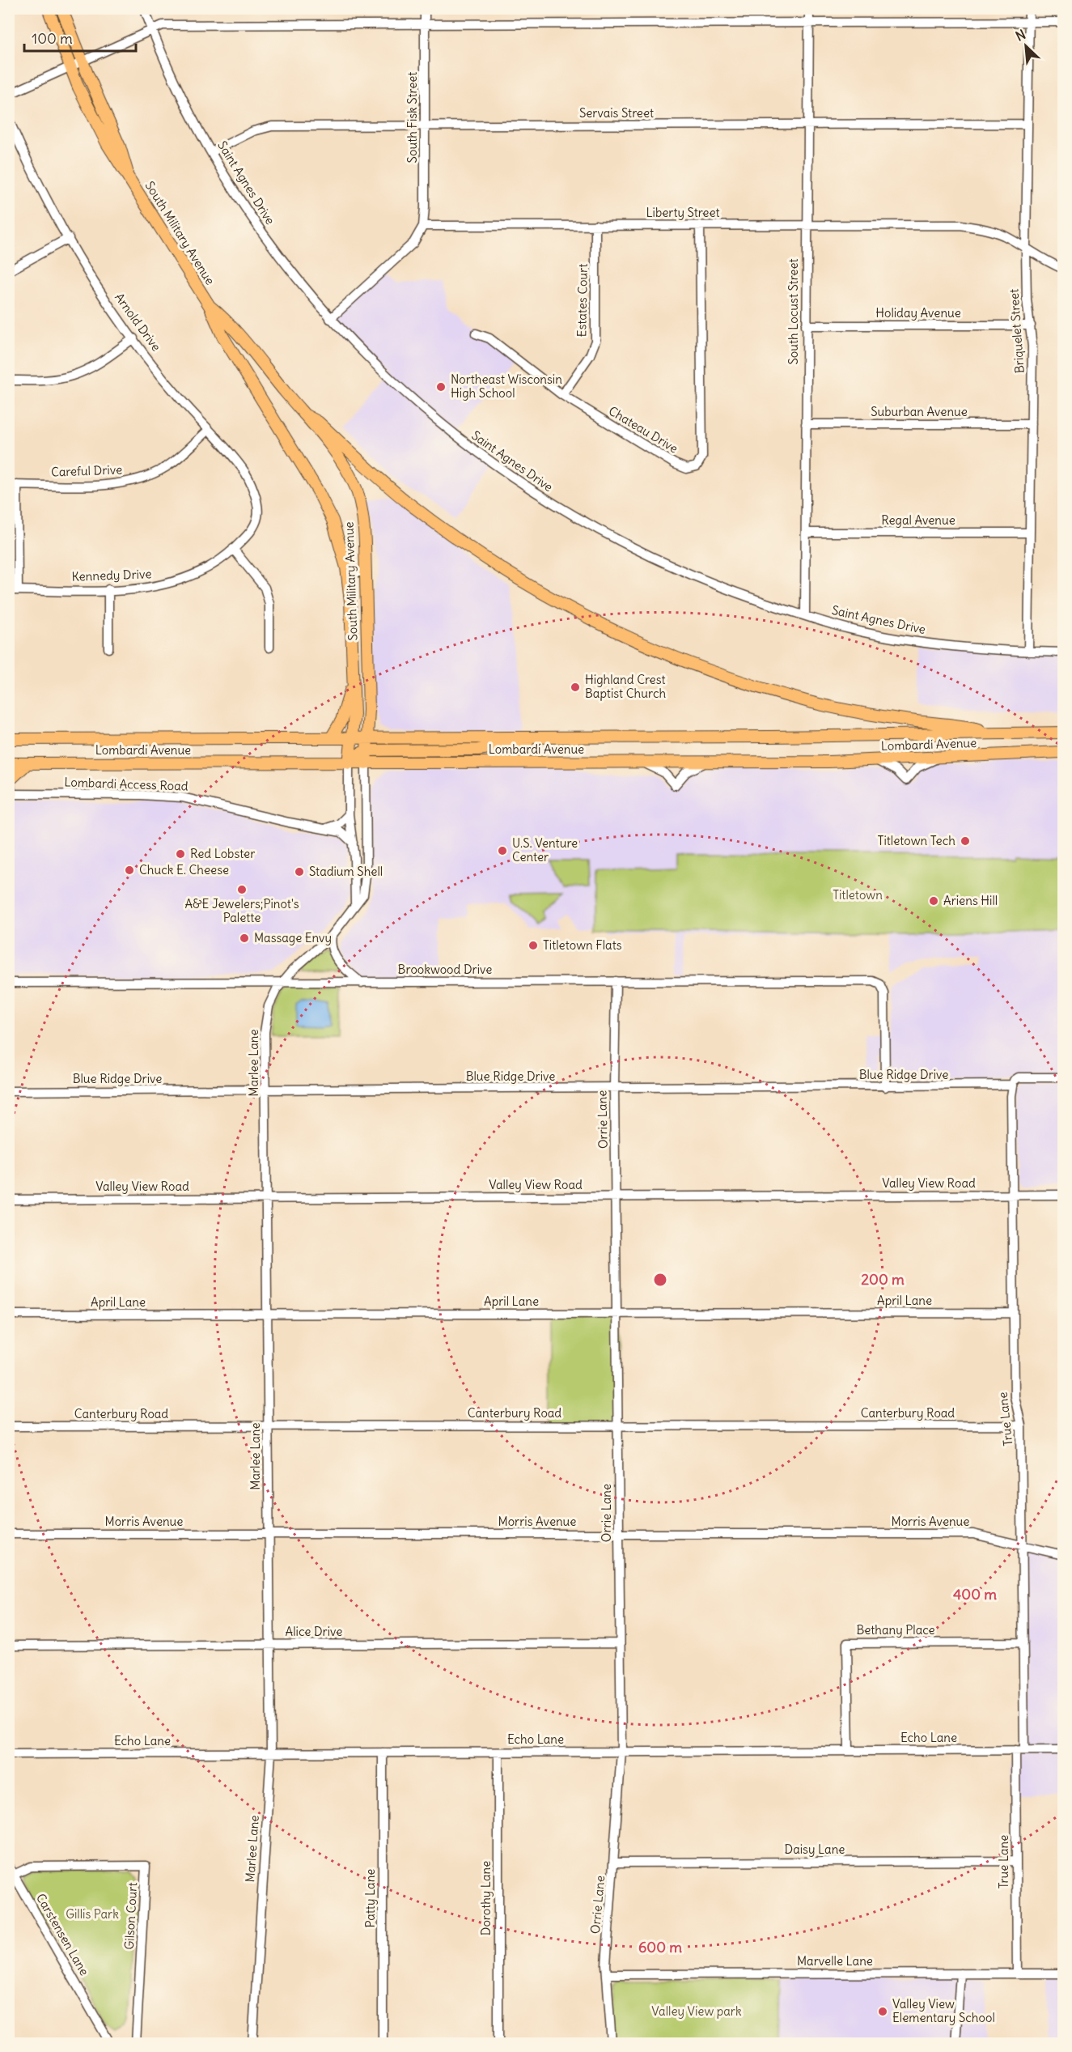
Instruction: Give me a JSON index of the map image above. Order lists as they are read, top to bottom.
{
  "streets": {
    "main road": ["South Military Avenue", "Lombardi Avenue"],
    "street": [
      "Servais Street",
      "South Fisk Street",
      "Saint Agnes Drive",
      "Liberty Street",
      "Estates Court",
      "South Locust Street",
      "Holiday Avenue",
      "Arnold Drive",
      "Briquelet Street",
      "Suburban Avenue",
      "Chateau Drive",
      "Careful Drive",
      "Regal Avenue",
      "Kennedy Drive",
      "Lombardi Access Road",
      "Brookwood Drive",
      "Marlee Lane",
      "Blue Ridge Drive",
      "Orrie Lane",
      "Valley View Road",
      "April Lane",
      "Canterbury Road",
      "True Lane",
      "Morris Avenue",
      "Bethany Place",
      "Alice Drive",
      "Echo Lane",
      "Daisy Lane",
      "Patty Lane",
      "Dorothy Lane",
      "Gilson Court",
      "Carstensen Lane",
      "Marvelle Lane"
    ]
  },
  "crossings": [
    ["Servais Street", "South Fisk Street"],
    ["Servais Street", "Saint Agnes Drive"],
    ["Servais Street", "South Locust Street"],
    ["Servais Street", "Briquelet Street"],
    ["South Fisk Street", "Liberty Street"],
    ["Saint Agnes Drive", "South Locust Street"],
    ["Saint Agnes Drive", "Briquelet Street"],
    ["Liberty Street", "Estates Court"],
    ["Liberty Street", "South Locust Street"],
    ["Liberty Street", "Briquelet Street"],
    ["Liberty Street", "Chateau Drive"],
    ["South Military Avenue", "Lombardi Avenue"],
    ["South Military Avenue", "Marlee Lane"],
    ["Estates Court", "Chateau Drive"],
    ["South Locust Street", "Holiday Avenue"],
    ["South Locust Street", "Suburban Avenue"],
    ["South Locust Street", "Regal Avenue"],
    ["Holiday Avenue", "Briquelet Street"],
    ["Arnold Drive", "Careful Drive"],
    ["Arnold Drive", "Kennedy Drive"],
    ["Briquelet Street", "Suburban Avenue"],
    ["Briquelet Street", "Regal Avenue"],
    ["Lombardi Avenue", "Marlee Lane"],
    ["Brookwood Drive", "Marlee Lane"],
    ["Brookwood Drive", "Blue Ridge Drive"],
    ["Brookwood Drive", "Orrie Lane"],
    ["Marlee Lane", "Blue Ridge Drive"],
    ["Marlee Lane", "Valley View Road"],
    ["Marlee Lane", "April Lane"],
    ["Marlee Lane", "Canterbury Road"],
    ["Marlee Lane", "Morris Avenue"],
    ["Marlee Lane", "Alice Drive"],
    ["Marlee Lane", "Echo Lane"],
    ["Blue Ridge Drive", "Orrie Lane"],
    ["Blue Ridge Drive", "True Lane"],
    ["Orrie Lane", "Valley View Road"],
    ["Orrie Lane", "April Lane"],
    ["Orrie Lane", "Canterbury Road"],
    ["Orrie Lane", "Morris Avenue"],
    ["Orrie Lane", "Alice Drive"],
    ["Orrie Lane", "Echo Lane"],
    ["Orrie Lane", "Daisy Lane"],
    ["Orrie Lane", "Marvelle Lane"],
    ["Valley View Road", "True Lane"],
    ["April Lane", "True Lane"],
    ["Canterbury Road", "True Lane"],
    ["True Lane", "Morris Avenue"],
    ["True Lane", "Bethany Place"],
    ["True Lane", "Echo Lane"],
    ["True Lane", "Daisy Lane"],
    ["True Lane", "Marvelle Lane"],
    ["Bethany Place", "Echo Lane"],
    ["Echo Lane", "Patty Lane"],
    ["Echo Lane", "Dorothy Lane"],
    ["Gilson Court", "Carstensen Lane"]
  ],
  "parks": ["Titletown", "Gillis Park", "Valley View park"],
  "places": [
    "Northeast Wisconsin High School",
    "Highland Crest Baptist Church",
    "Titletown Tech",
    "U.S. Venture Center",
    "Red Lobster",
    "Chuck E. Cheese",
    "Stadium Shell",
    "A&E Jewelers;Pinot's Palette",
    "Ariens Hill",
    "Massage Envy",
    "Titletown Flats",
    "Valley View Elementary School"
  ],
  "scale_bar": "100 m",
  "north": "top left",
  "rings": ["200 m", "400 m", "600 m"]
}
